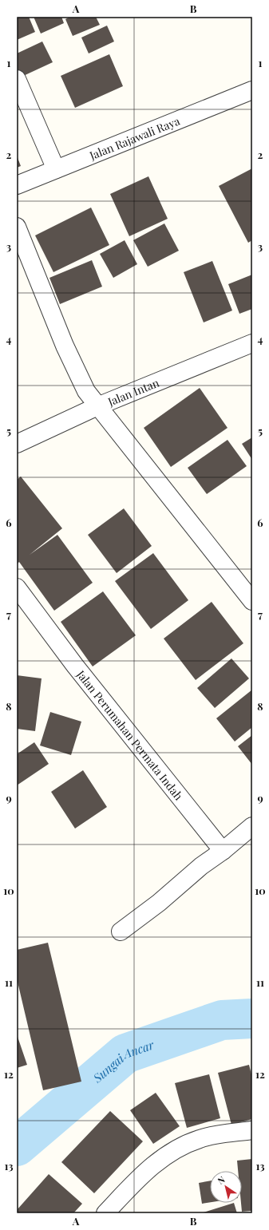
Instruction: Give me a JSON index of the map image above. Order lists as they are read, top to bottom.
{
  "streets": {
    "street": ["Jalan Rajawali Raya", "Jalan Intan", "Jalan Perumahan Permata Indah"]
  },
  "water": ["Sungai Ancar"],
  "north": "top left",
  "grid": {
    "columns": ["A", "B"],
    "rows": [
      "1",
      "2",
      "3",
      "4",
      "5",
      "6",
      "7",
      "8",
      "9",
      "10",
      "11",
      "12",
      "13"
    ]
  }
}
